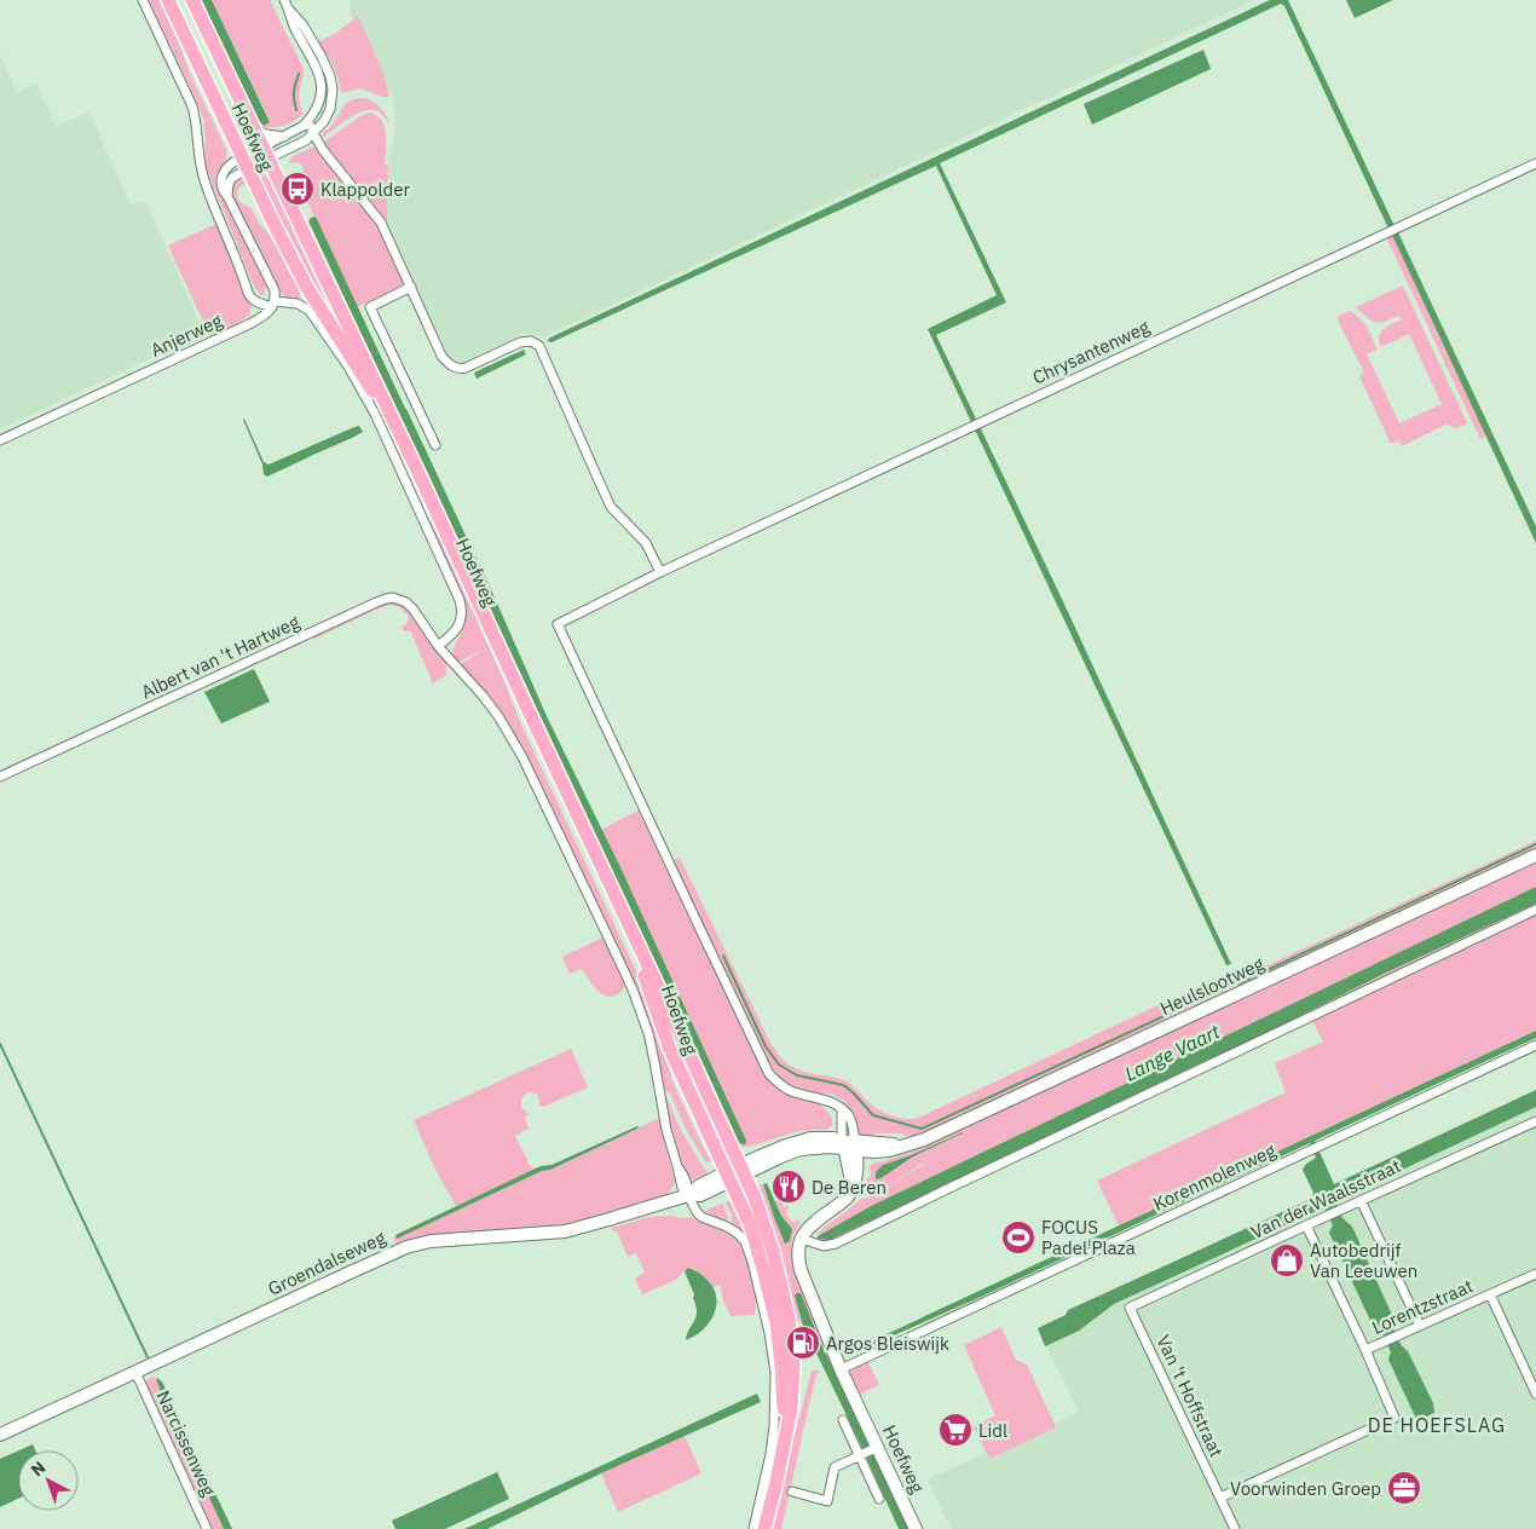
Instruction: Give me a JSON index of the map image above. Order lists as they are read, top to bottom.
{
  "streets": {
    "main road": ["Hoefweg"],
    "street": [
      "Anjerweg",
      "Chrysantenweg",
      "Albert van 't Hartweg",
      "Heulslootweg",
      "Korenmolenweg",
      "Van der Waalsstraat",
      "Groendalseweg",
      "Lorentzstraat",
      "Van 't Hoffstraat",
      "Narcissenweg"
    ]
  },
  "crossings": [
    ["Hoefweg", "Anjerweg"],
    ["Hoefweg", "Albert van 't Hartweg"],
    ["Hoefweg", "Heulslootweg"],
    ["Hoefweg", "Korenmolenweg"],
    ["Hoefweg", "Groendalseweg"],
    ["Heulslootweg", "Groendalseweg"],
    ["Van der Waalsstraat", "Van 't Hoffstraat"],
    ["Groendalseweg", "Narcissenweg"],
    ["Lorentzstraat", "Van 't Hoffstraat"]
  ],
  "districts": ["DE HOEFSLAG"],
  "water": ["Lange Vaart"],
  "places": {
    "bus stop": ["Klappolder"],
    "restaurant": ["De Beren"],
    "sports": ["FOCUS Padel Plaza"],
    "shop": ["Autobedrijf Van Leeuwen"],
    "fuel station": ["Argos Bleiswijk"],
    "supermarket": ["Lidl"],
    "office": ["Voorwinden Groep"]
  },
  "north": "top left"
}
